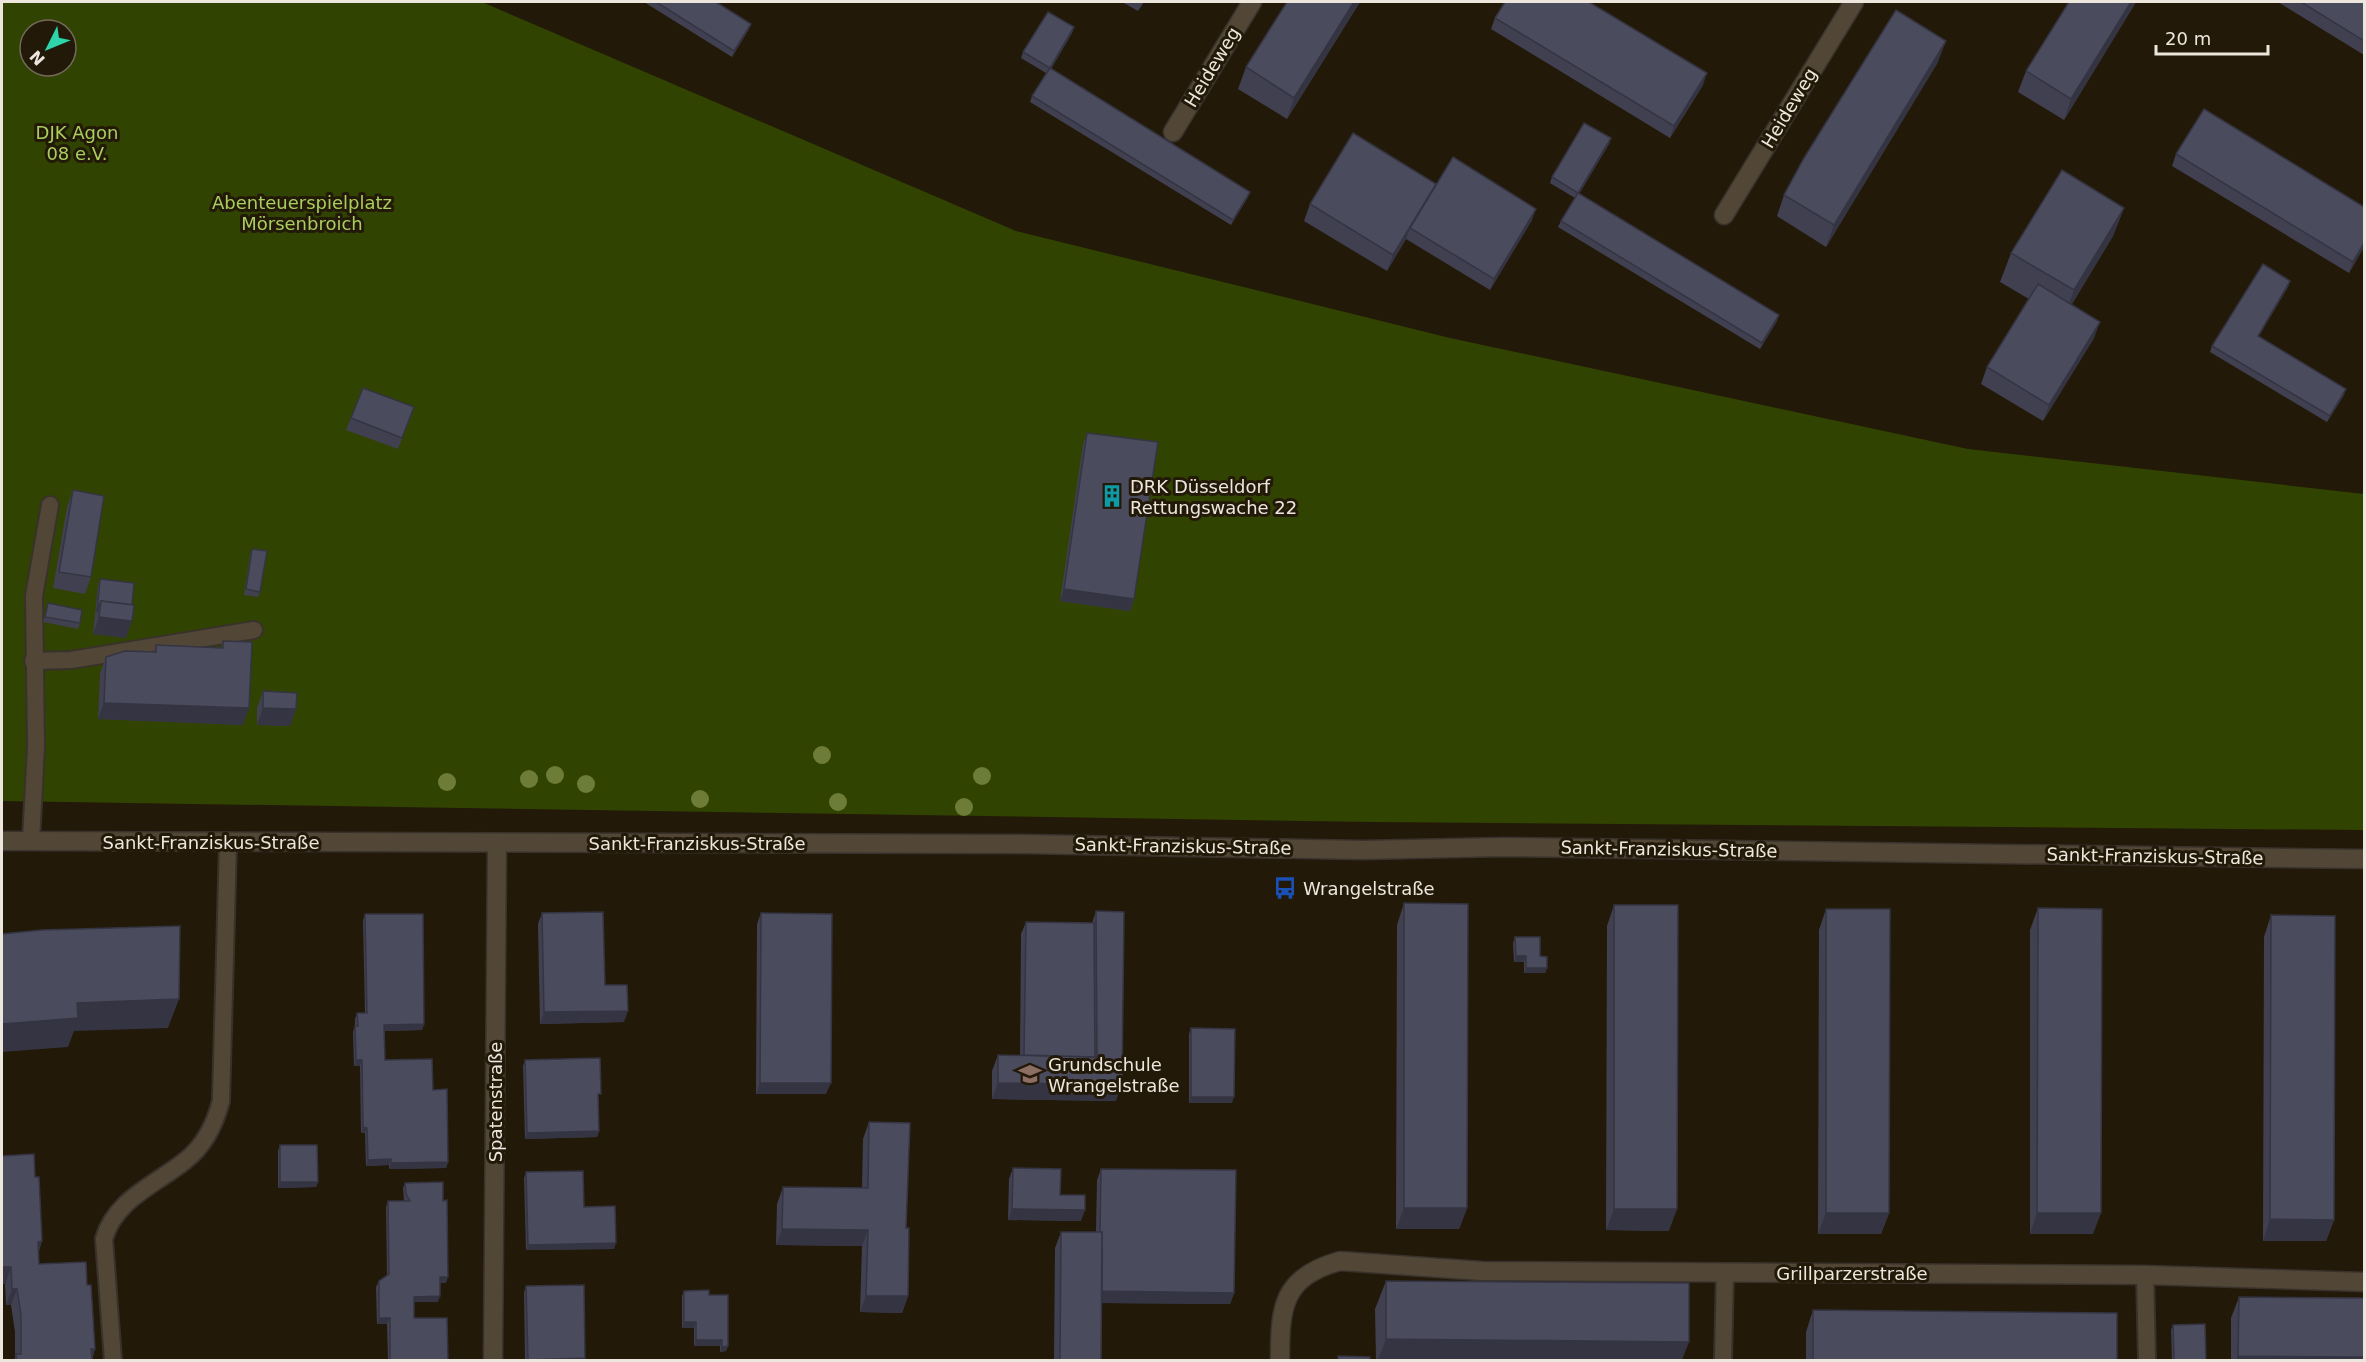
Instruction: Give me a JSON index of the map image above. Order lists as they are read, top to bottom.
{
  "streets": {
    "main road": [
      "Heideweg",
      "Sankt-Franziskus-Straße",
      "Spatenstraße",
      "Grillparzerstraße"
    ]
  },
  "crossings": [
    ["Sankt-Franziskus-Straße", "Spatenstraße"]
  ],
  "parks": ["DJK Agon 08 e.V.", "Abenteuerspielplatz Mörsenbroich"],
  "places": {
    "building": ["DRK Düsseldorf Rettungswache 22"],
    "bus stop": ["Wrangelstraße"],
    "school or university": ["Grundschule Wrangelstraße"]
  },
  "scale_bar": "20 m",
  "north": "bottom left"
}
